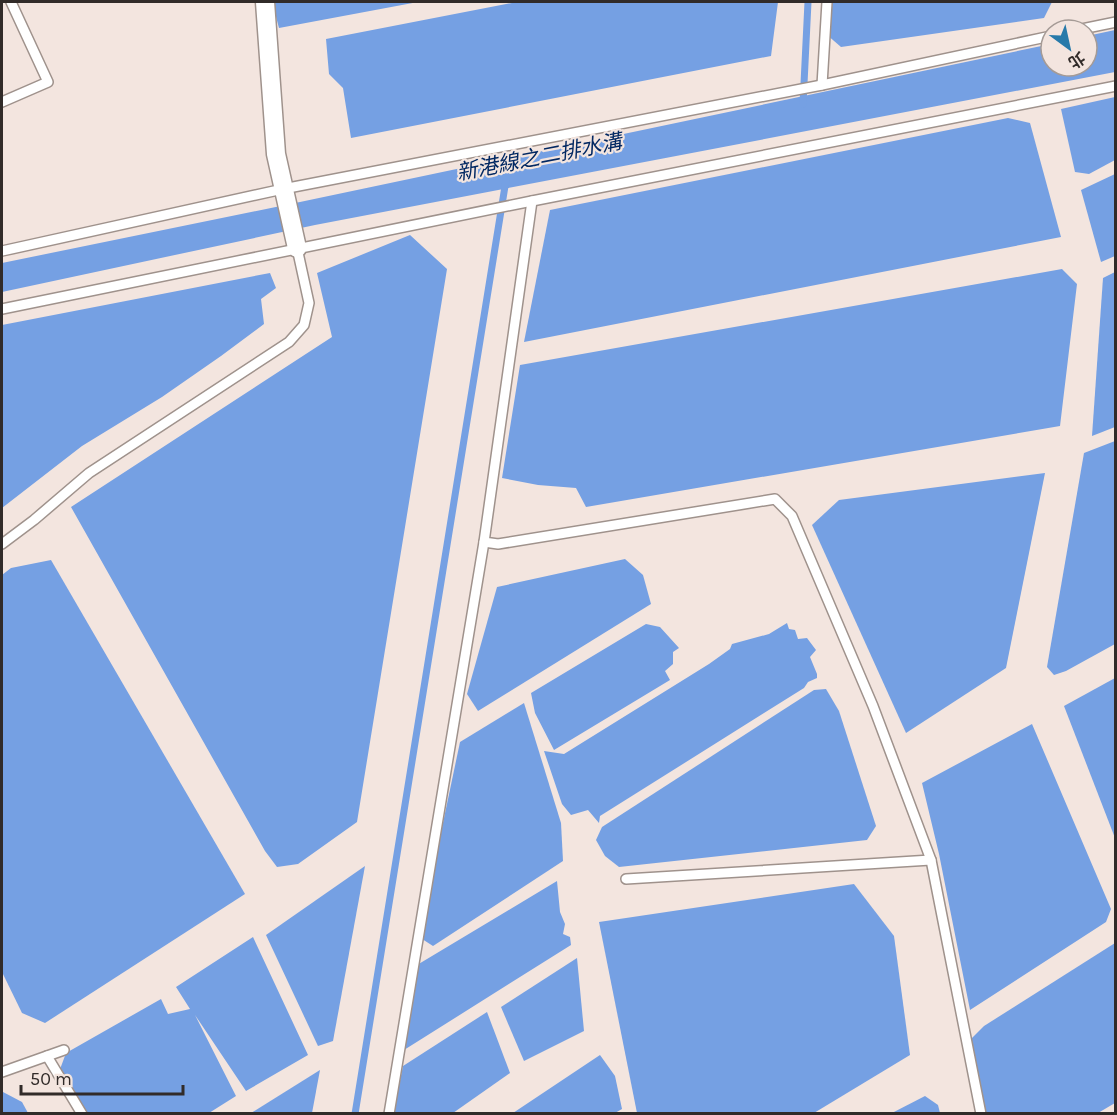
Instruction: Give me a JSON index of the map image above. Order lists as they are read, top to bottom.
{
  "water": ["新港線之二排水溝"],
  "scale_bar": "50 m",
  "north": "bottom right"
}
